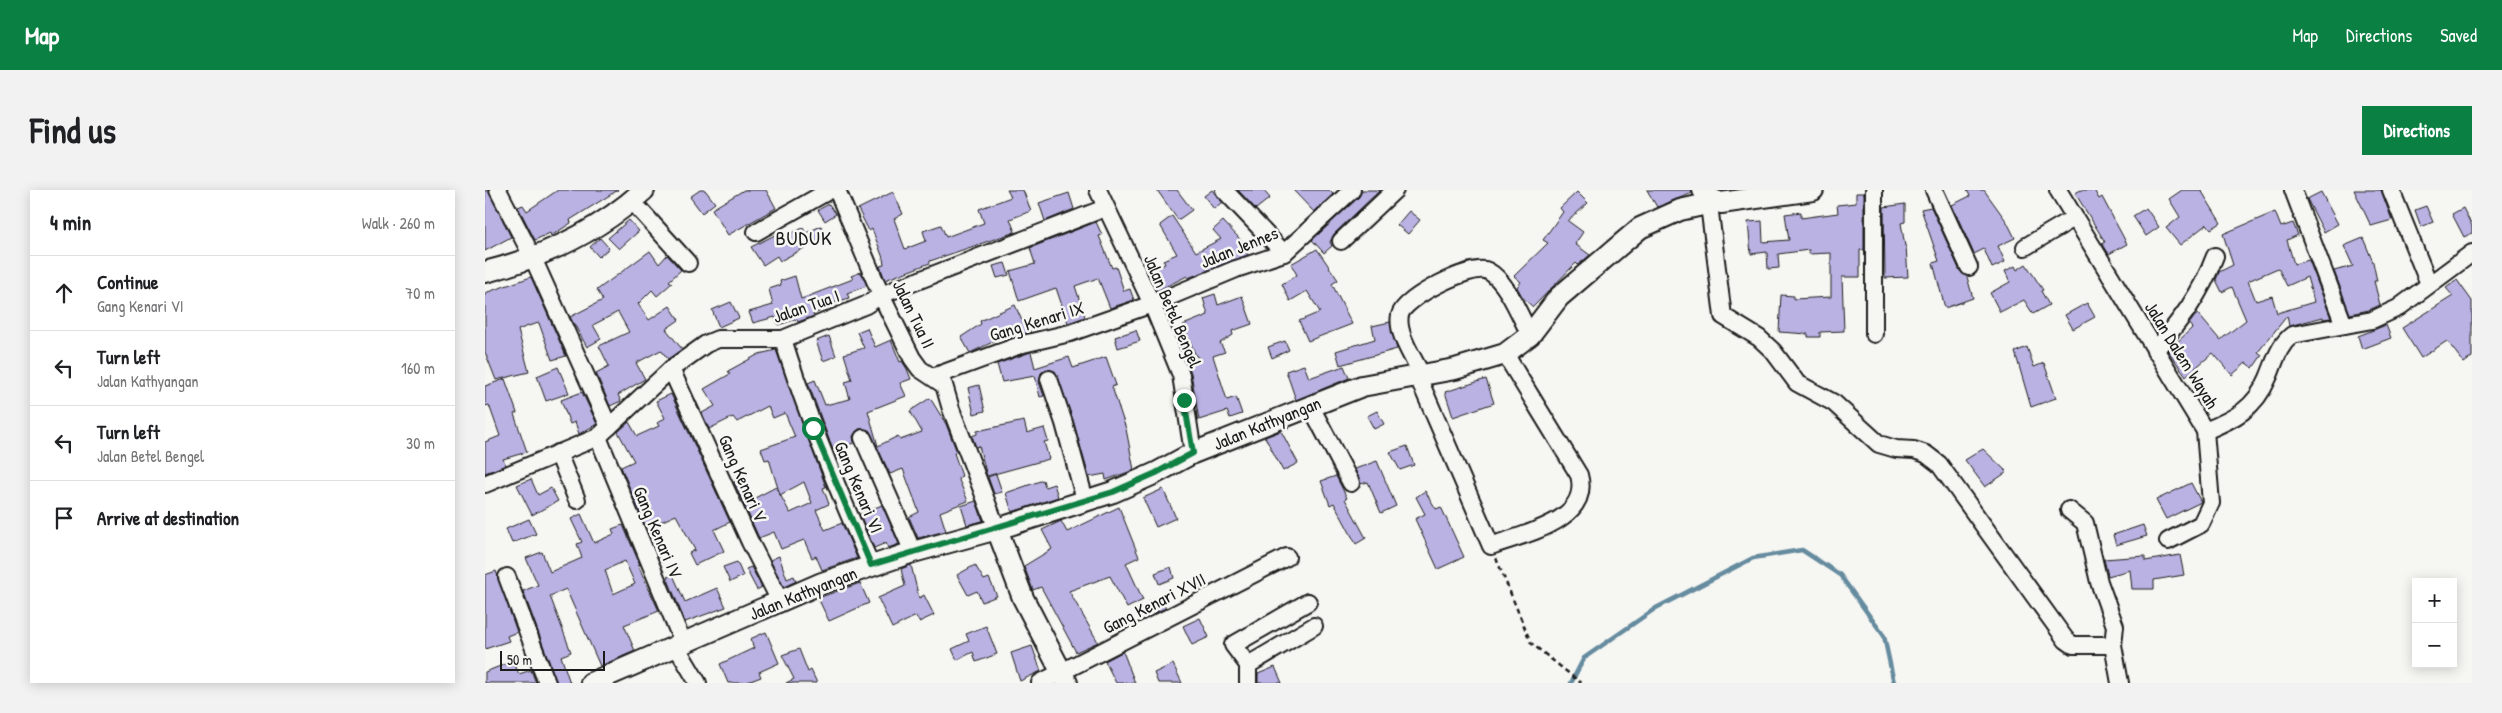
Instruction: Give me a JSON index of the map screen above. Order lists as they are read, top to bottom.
{
  "streets": {
    "street": [
      "Jalan Jennes",
      "Jalan Tua I",
      "Jalan Betel Bengel",
      "Jalan Tua II",
      "Gang Kenari IX",
      "Jalan Dalem Wayah",
      "Jalan Kathyangan",
      "Gang Kenari V",
      "Gang Kenari VI",
      "Gang Kenari IV",
      "Gang Kenari XVII"
    ]
  },
  "crossings": [
    ["Jalan Jennes", "Jalan Betel Bengel"],
    ["Jalan Jennes", "Gang Kenari IX"],
    ["Jalan Tua I", "Jalan Betel Bengel"],
    ["Jalan Tua I", "Jalan Tua II"],
    ["Jalan Tua I", "Gang Kenari V"],
    ["Jalan Tua I", "Gang Kenari VI"],
    ["Jalan Tua I", "Gang Kenari IV"],
    ["Jalan Betel Bengel", "Gang Kenari IX"],
    ["Jalan Betel Bengel", "Jalan Kathyangan"],
    ["Jalan Tua II", "Gang Kenari IX"],
    ["Jalan Tua II", "Jalan Kathyangan"],
    ["Jalan Kathyangan", "Gang Kenari V"],
    ["Jalan Kathyangan", "Gang Kenari VI"],
    ["Jalan Kathyangan", "Gang Kenari IV"]
  ],
  "districts": ["BUDUK"],
  "scale_bar": "50 m",
  "page": {
    "header": "Map",
    "nav": ["Map", "Directions", "Saved"],
    "buttons": "Directions",
    "title": "Find us",
    "heading": ["4 min", "Walk · 260 m"],
    "list": [
      ["Continue", "Gang Kenari VI", "70 m"],
      ["Turn left", "Jalan Kathyangan", "160 m"],
      ["Turn left", "Jalan Betel Bengel", "30 m"],
      "Arrive at destination"
    ],
    "map_buttons": ["+", "−"],
    "scale": "50 m"
  }
}
